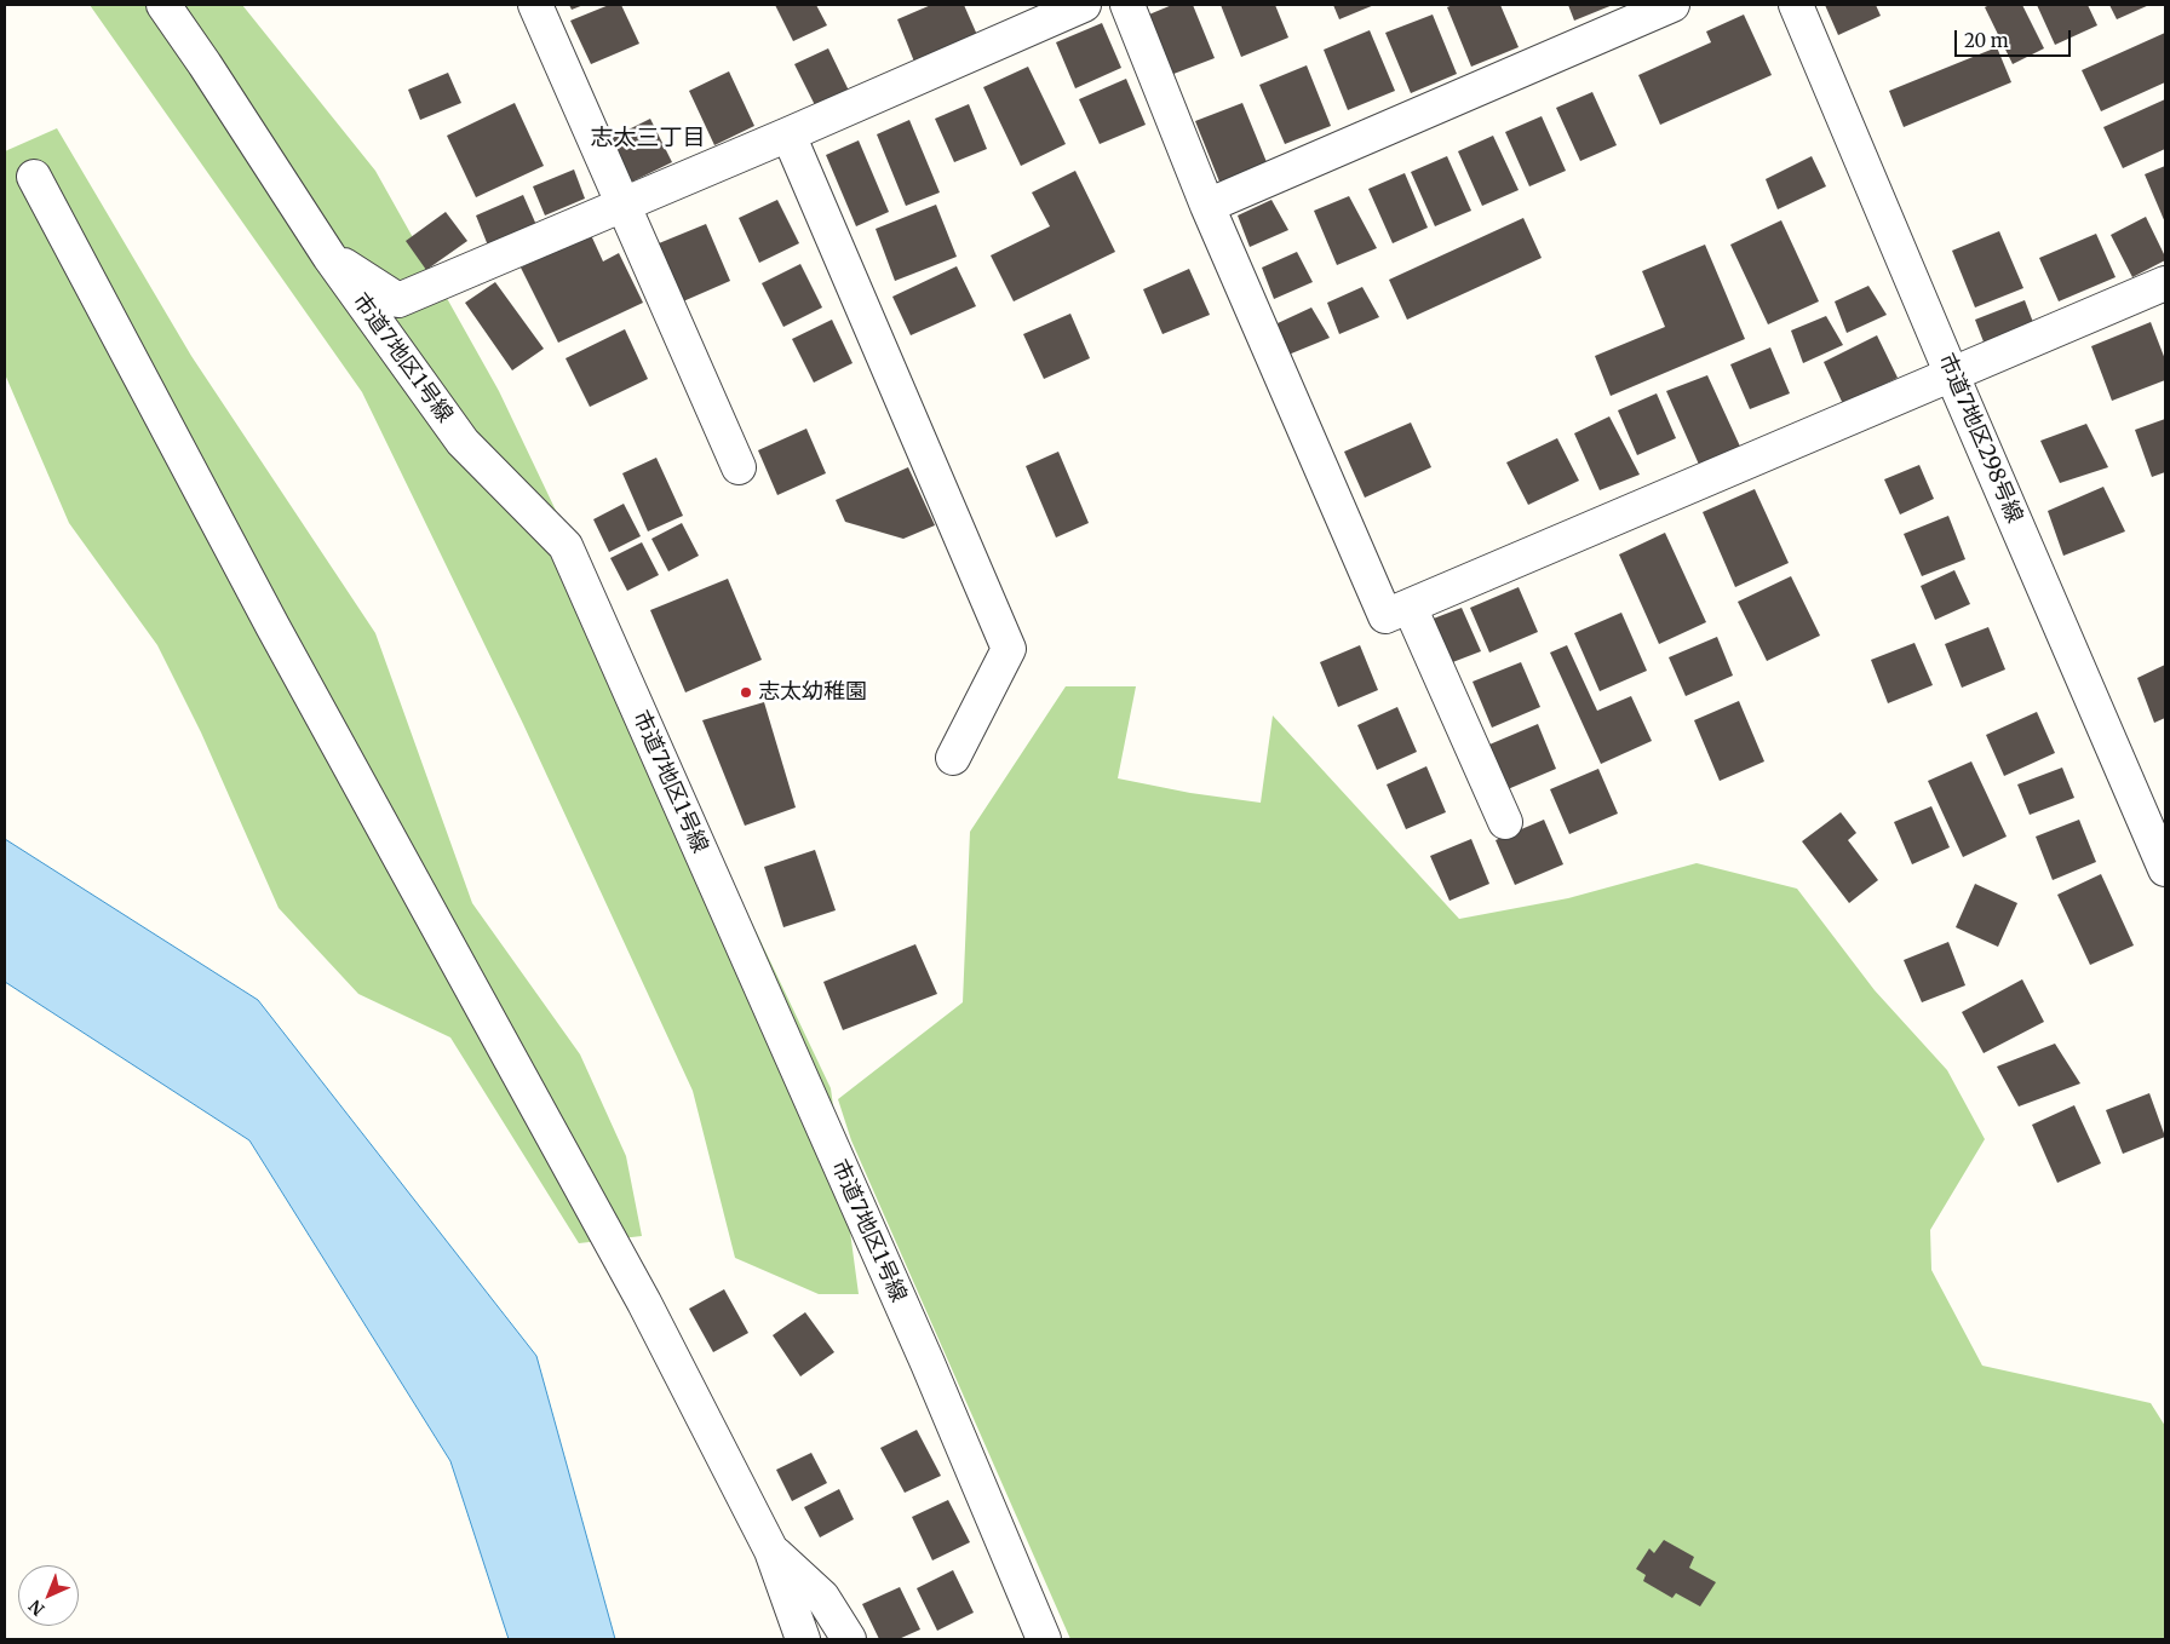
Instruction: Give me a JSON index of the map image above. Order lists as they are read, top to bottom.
{
  "streets": {
    "street": ["市道7地区1号線", "市道7地区298号線"]
  },
  "districts": ["志太三丁目"],
  "places": ["志太幼稚園"],
  "scale_bar": "20 m",
  "north": "bottom left"
}
